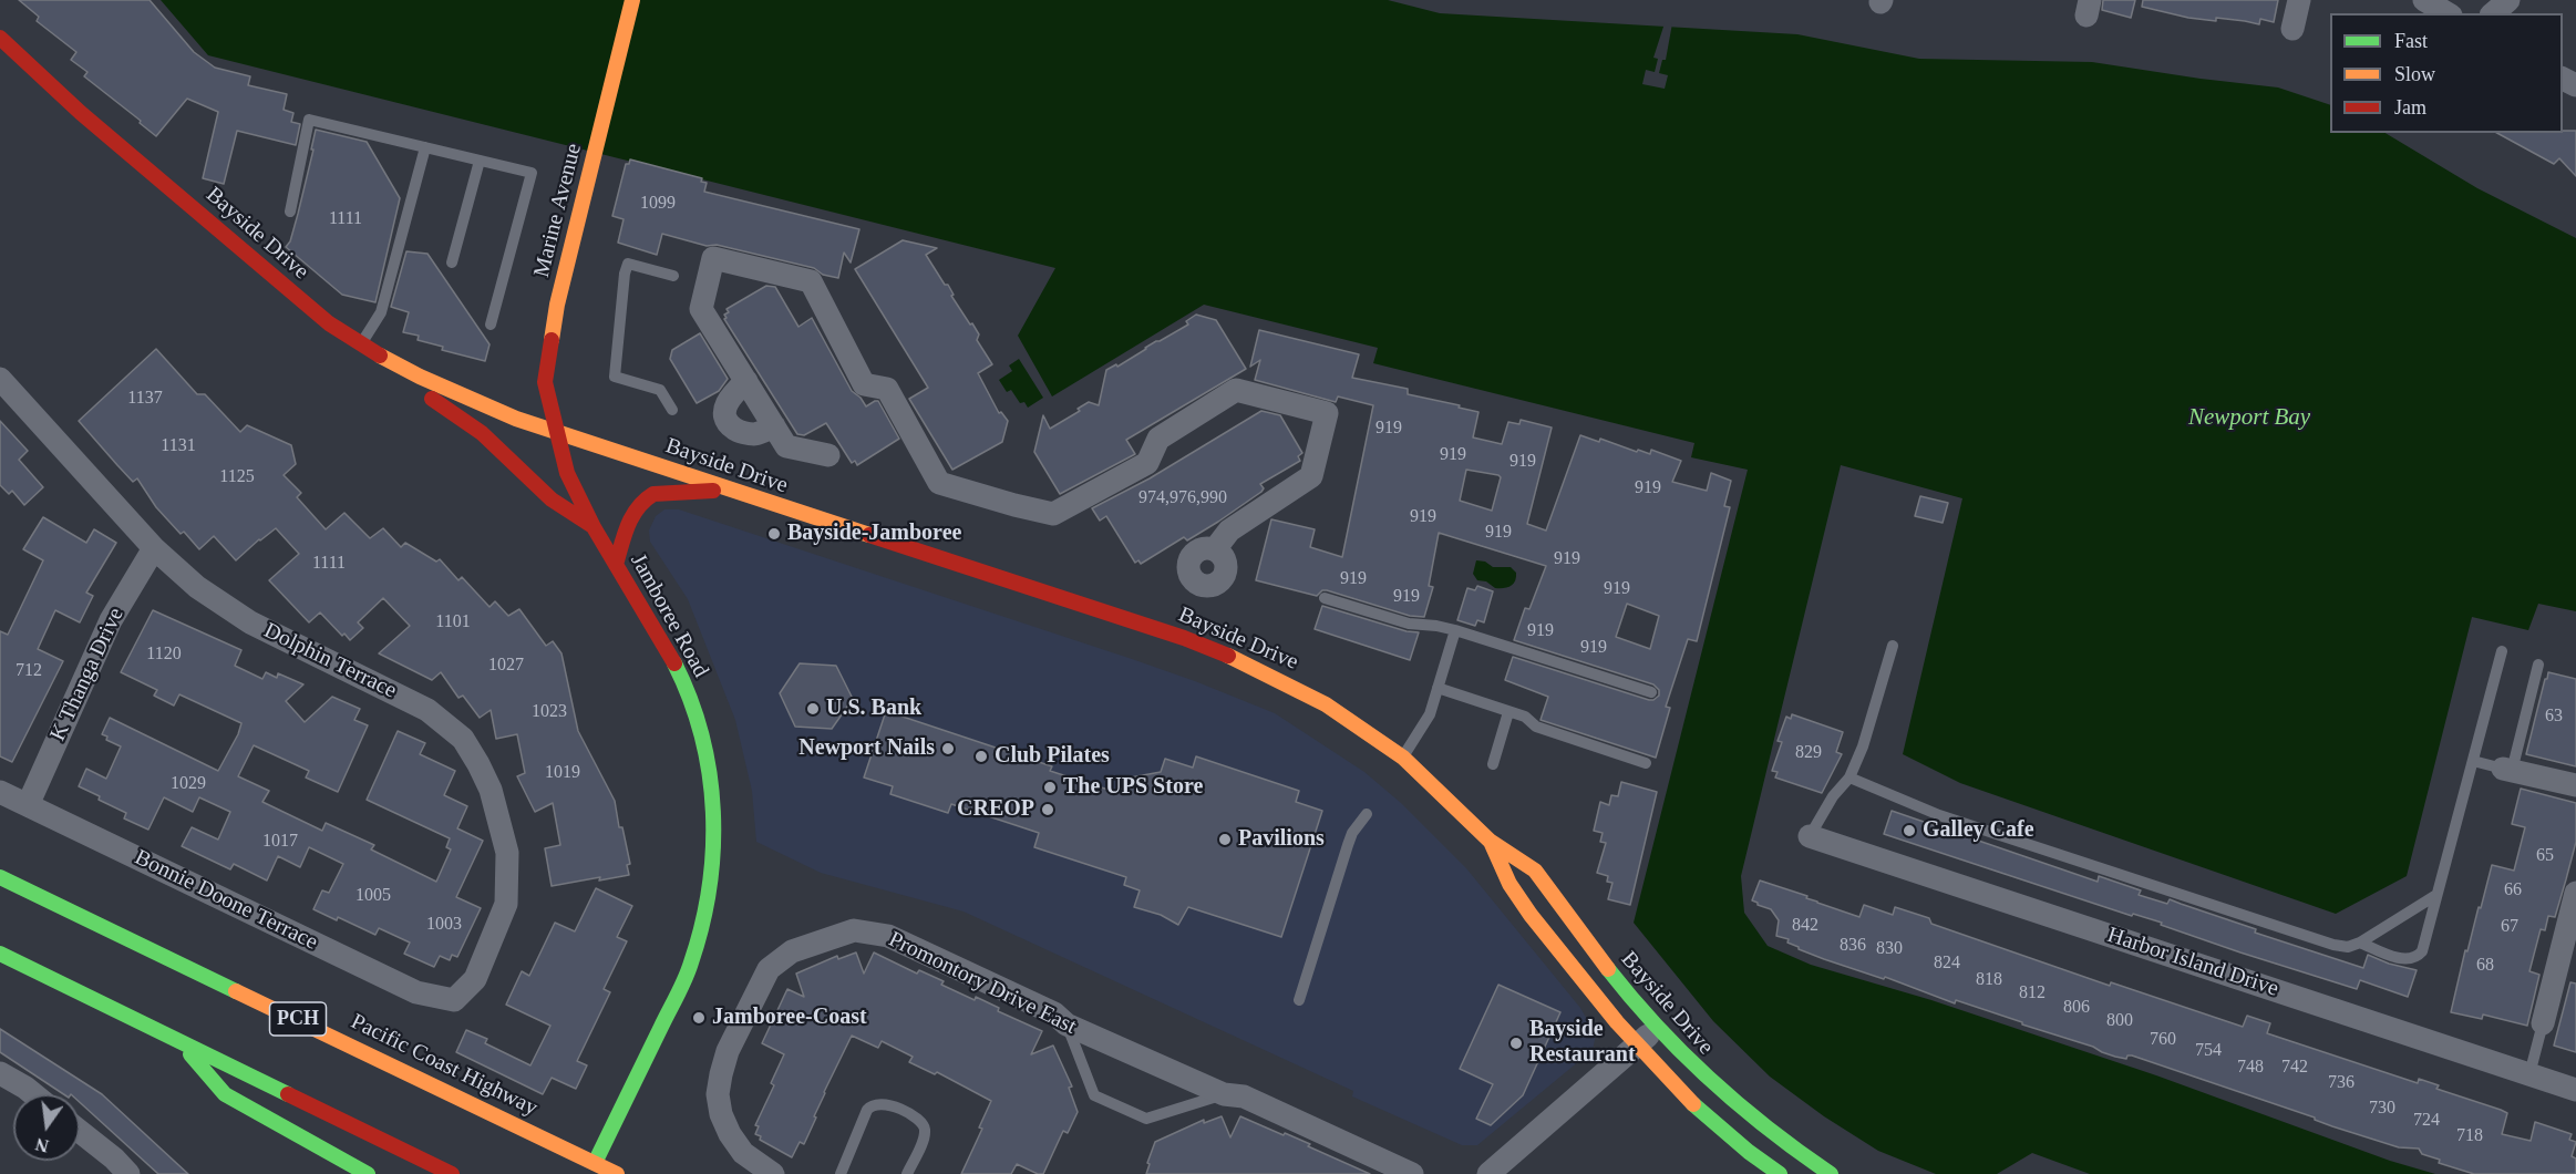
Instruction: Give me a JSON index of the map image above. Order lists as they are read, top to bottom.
{
  "streets": {
    "main road": [
      "Marine Avenue",
      "Bayside Drive",
      "Jamboree Road",
      "PCH",
      "Pacific Coast Highway"
    ],
    "street": [
      "Dolphin Terrace",
      "K Thanga Drive",
      "Bonnie Doone Terrace",
      "Harbor Island Drive",
      "Promontory Drive East"
    ]
  },
  "crossings": [
    ["Marine Avenue", "Bayside Drive"],
    ["Marine Avenue", "Jamboree Road"],
    ["Bayside Drive", "Jamboree Road"],
    ["Jamboree Road", "Pacific Coast Highway"],
    ["Dolphin Terrace", "K Thanga Drive"],
    ["Dolphin Terrace", "Bonnie Doone Terrace"],
    ["K Thanga Drive", "Bonnie Doone Terrace"]
  ],
  "water": ["Newport Bay"],
  "places": [
    "Bayside-Jamboree",
    "U.S. Bank",
    "Newport Nails",
    "Club Pilates",
    "The UPS Store",
    "CREOP",
    "Galley Cafe",
    "Pavilions",
    "Jamboree-Coast",
    "Bayside Restaurant"
  ],
  "house_numbers": [
    "1099",
    "1111",
    "1137",
    "919",
    "1131",
    "919",
    "919",
    "1125",
    "919",
    "974,976,990",
    "919",
    "919",
    "919",
    "1111",
    "919",
    "919",
    "919",
    "1101",
    "919",
    "919",
    "1120",
    "1027",
    "712",
    "1023",
    "63",
    "829",
    "1019",
    "1029",
    "1017",
    "65",
    "66",
    "1005",
    "1003",
    "842",
    "67",
    "836",
    "830",
    "824",
    "68",
    "818",
    "812",
    "806",
    "800",
    "760",
    "754",
    "748",
    "742",
    "736",
    "730",
    "724",
    "718"
  ],
  "legend": ["Fast", "Slow", "Jam"],
  "north": "bottom"
}
